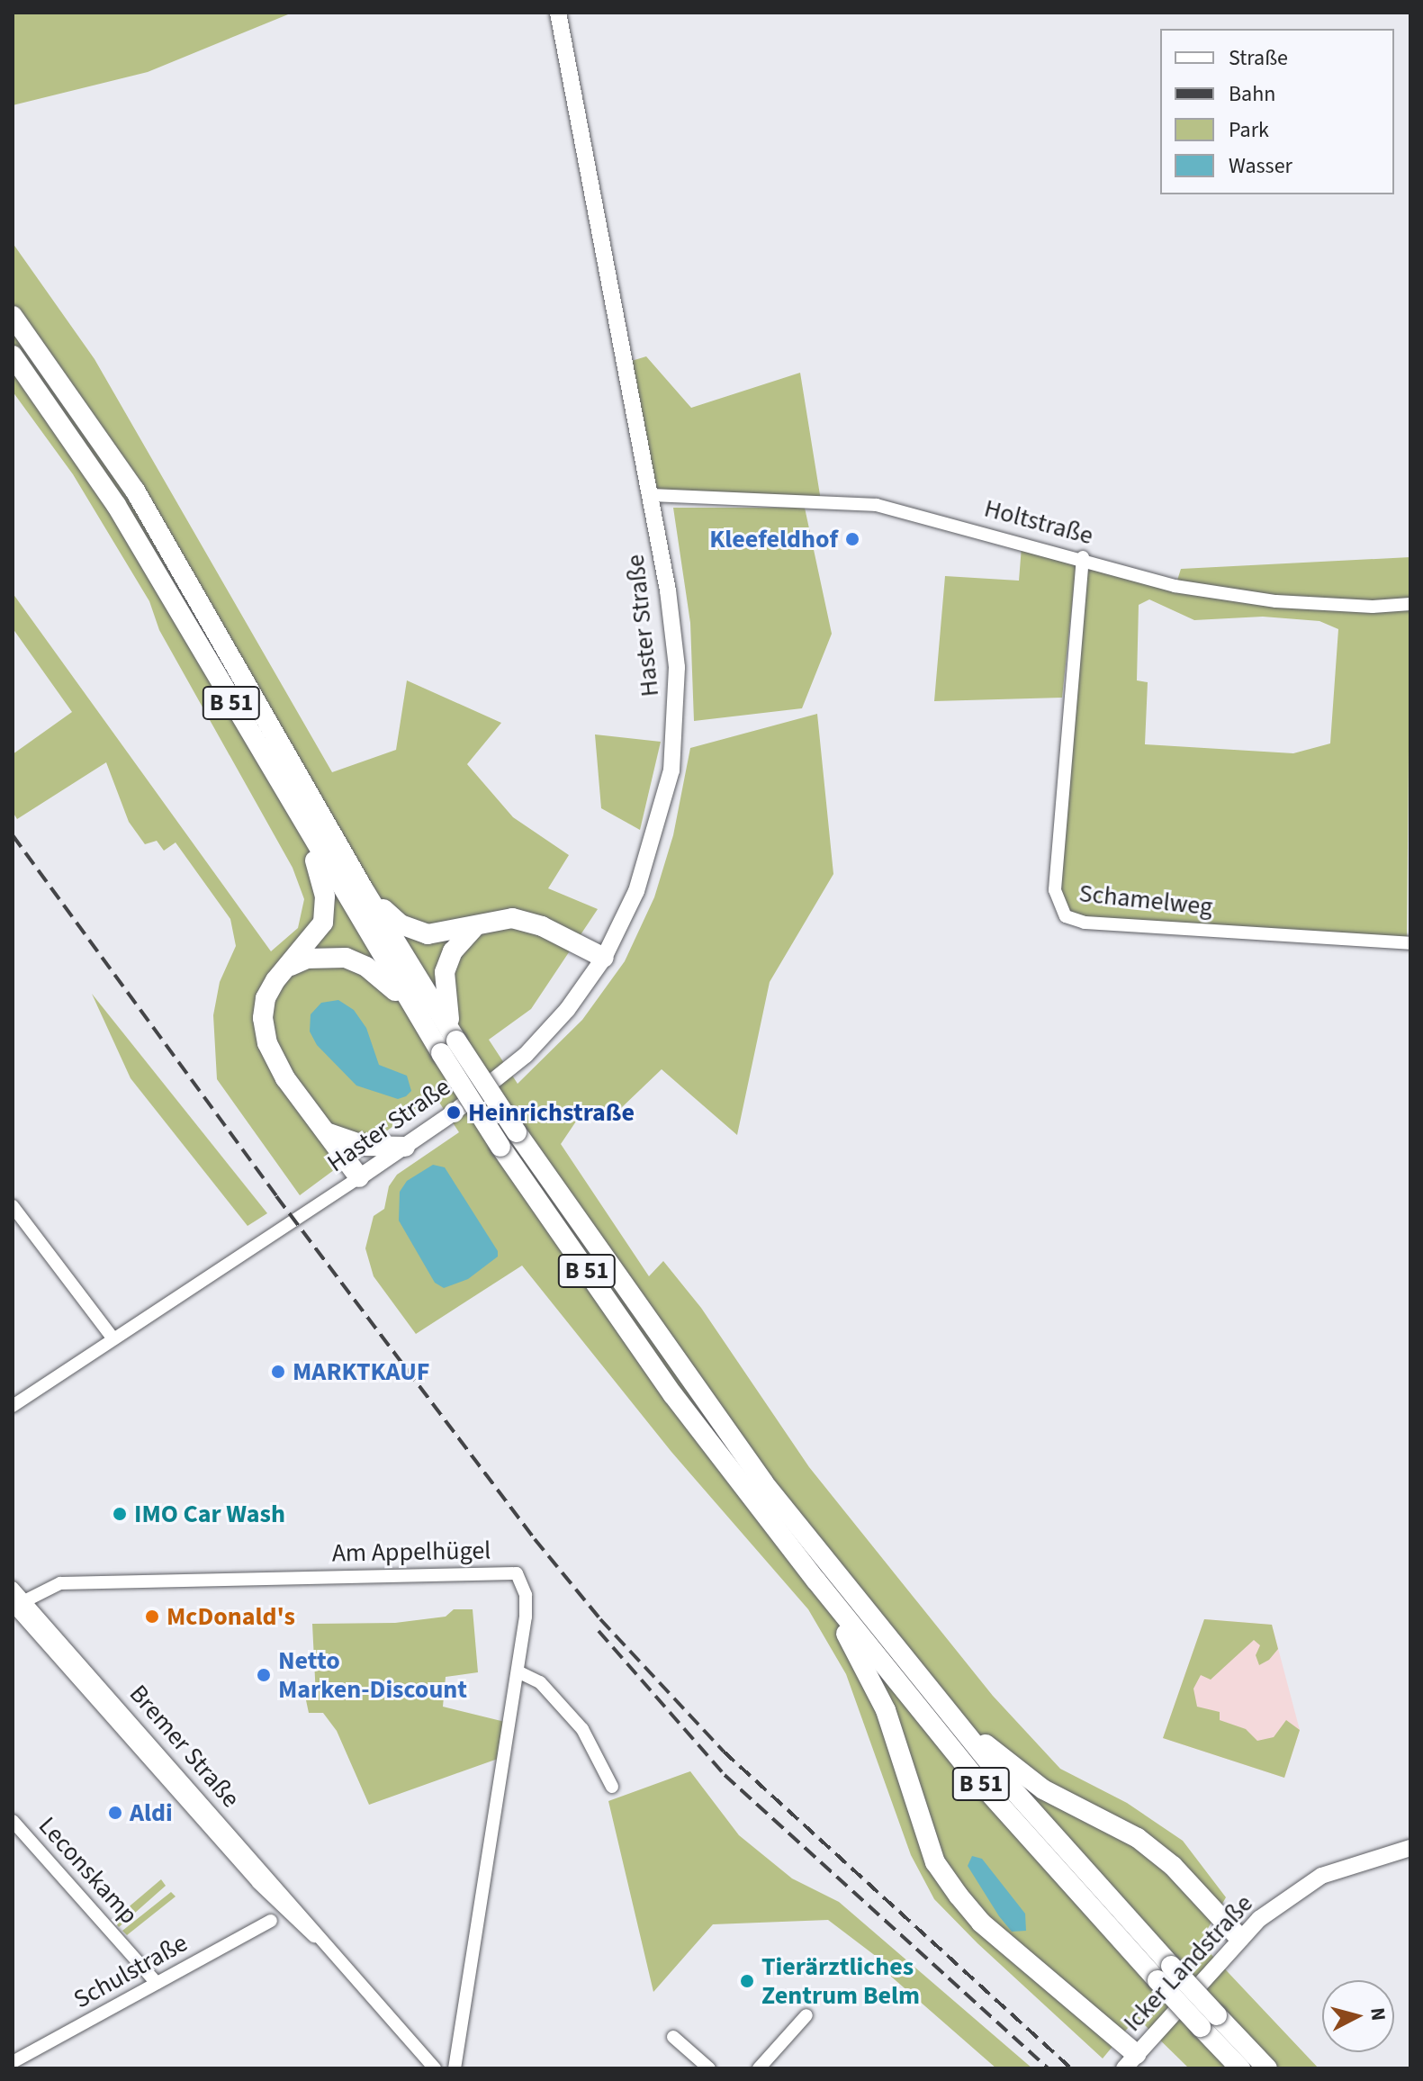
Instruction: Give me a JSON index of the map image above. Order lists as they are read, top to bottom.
{
  "streets": {
    "highway": ["B 51"],
    "main road": ["Haster Straße", "Icker Landstraße"],
    "street": [
      "Holtstraße",
      "Schamelweg",
      "Am Appelhügel",
      "Bremer Straße",
      "Leconskamp",
      "Schulstraße"
    ]
  },
  "crossings": [
    ["Holtstraße", "Haster Straße"],
    ["Holtstraße", "Schamelweg"],
    ["B 51", "Icker Landstraße"],
    ["Am Appelhügel", "Bremer Straße"],
    ["Leconskamp", "Schulstraße"]
  ],
  "places": [
    "Kleefeldhof",
    "Heinrichstraße",
    "MARKTKAUF",
    "IMO Car Wash",
    "McDonald's",
    "Netto Marken-Discount",
    "Aldi",
    "Tierärztliches Zentrum Belm"
  ],
  "legend": [
    "Straße",
    "Bahn",
    "Park",
    "Wasser"
  ],
  "north": "right"
}
